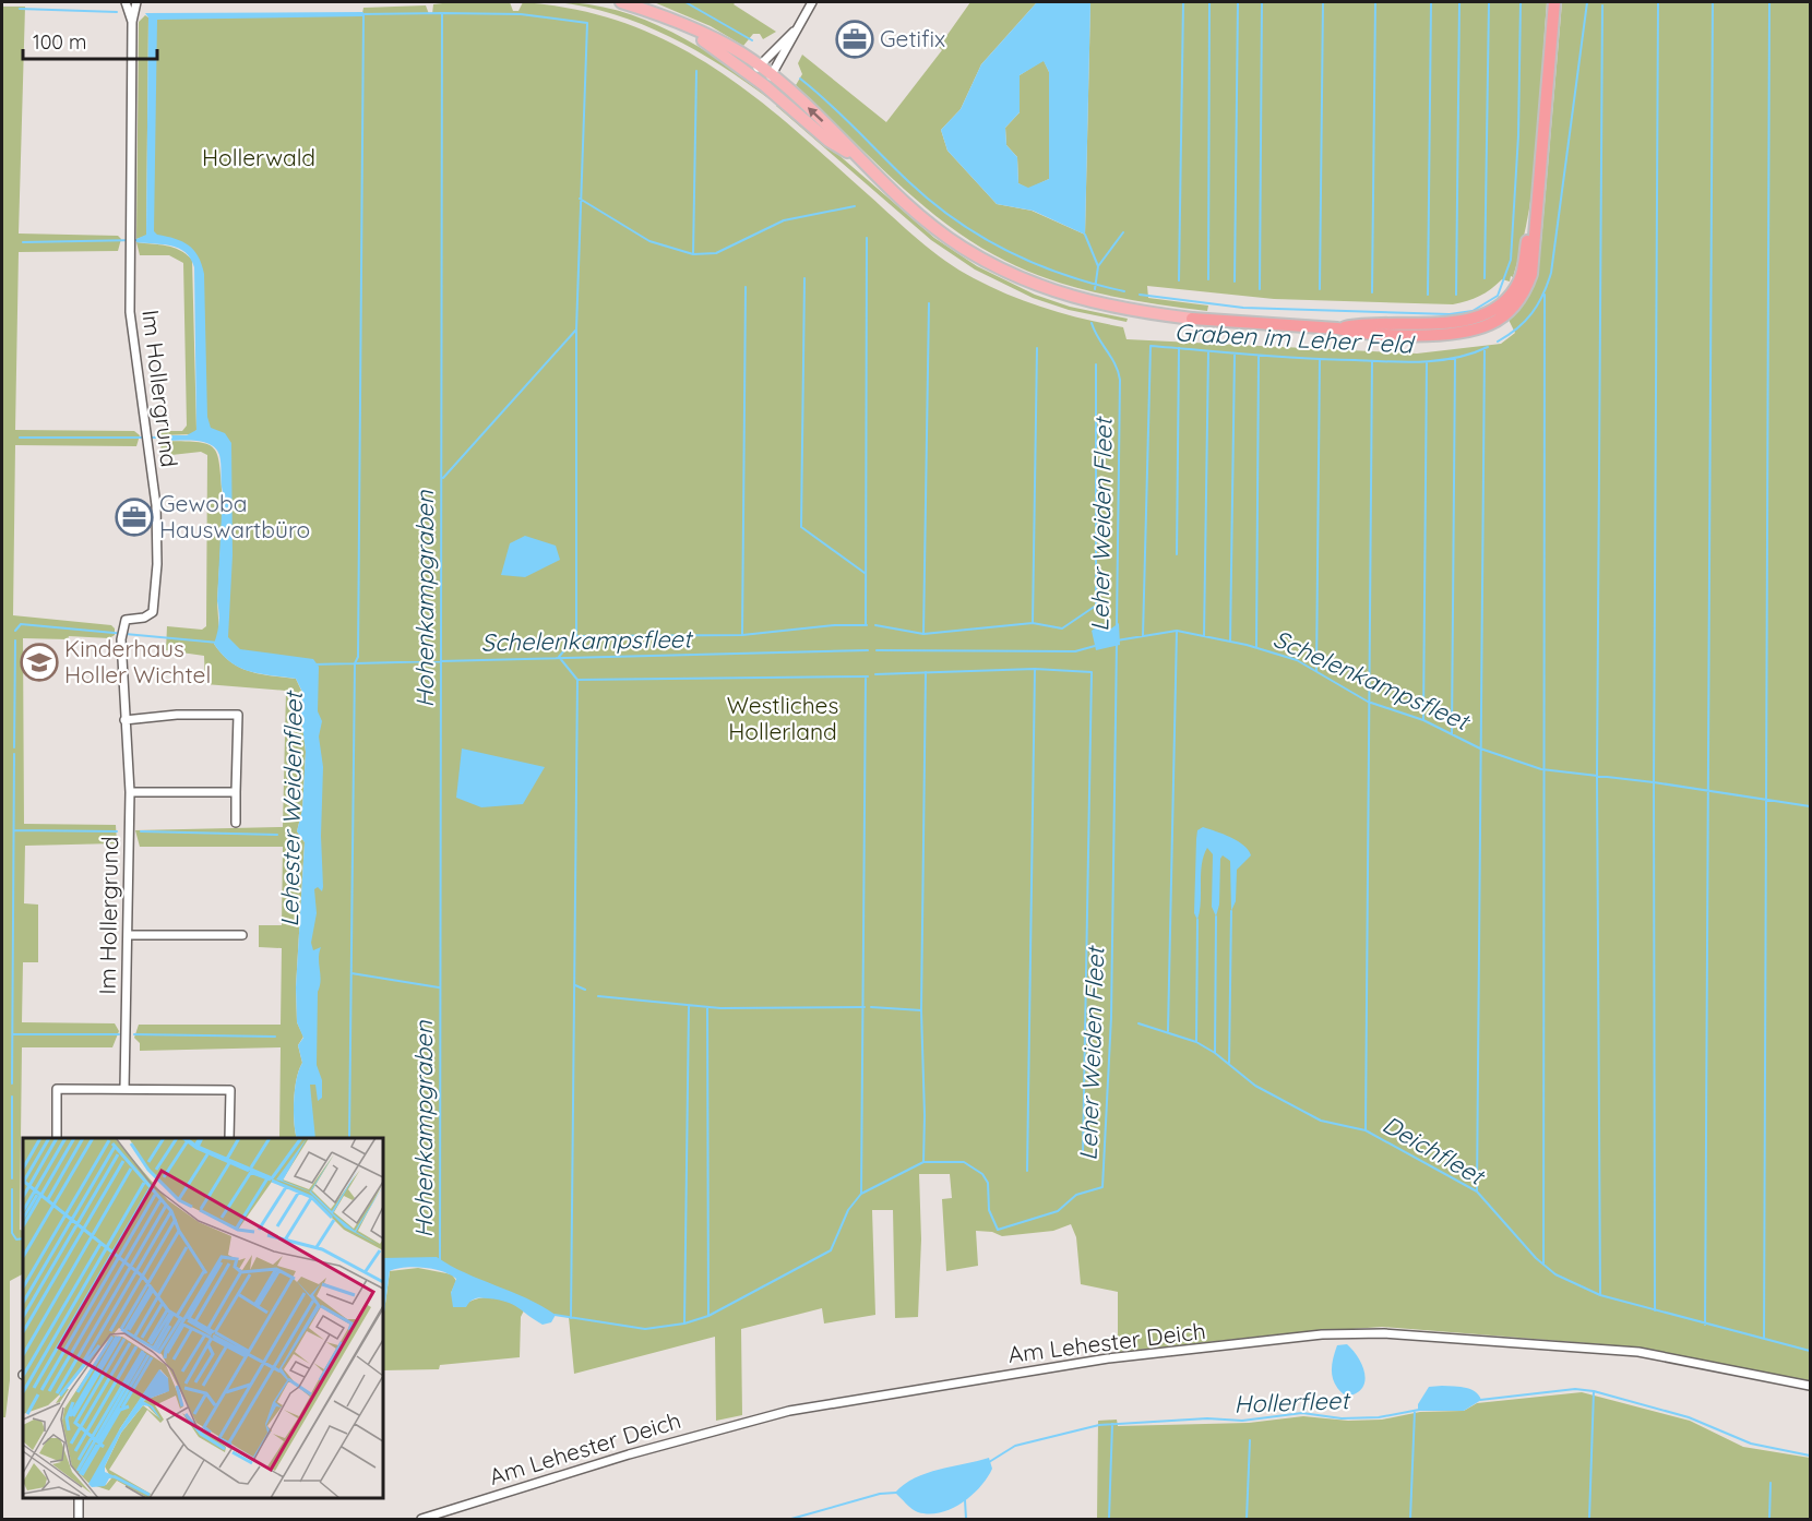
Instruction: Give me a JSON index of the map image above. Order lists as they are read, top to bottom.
{
  "streets": {
    "street": ["Im Hollergrund", "Am Lehester Deich"]
  },
  "water": [
    "Graben im Leher Feld",
    "Leher Weiden Fleet",
    "Hohenkampgraben",
    "Schelenkampsfleet",
    "Lehester Weidenfleet",
    "Deichfleet",
    "Hollerfleet"
  ],
  "parks": ["Hollerwald", "Westliches Hollerland"],
  "places": {
    "office": ["Getifix", "Gewoba Hauswartbüro"],
    "school or university": ["Kinderhaus Holler Wichtel"]
  },
  "scale_bar": "100 m"
}
